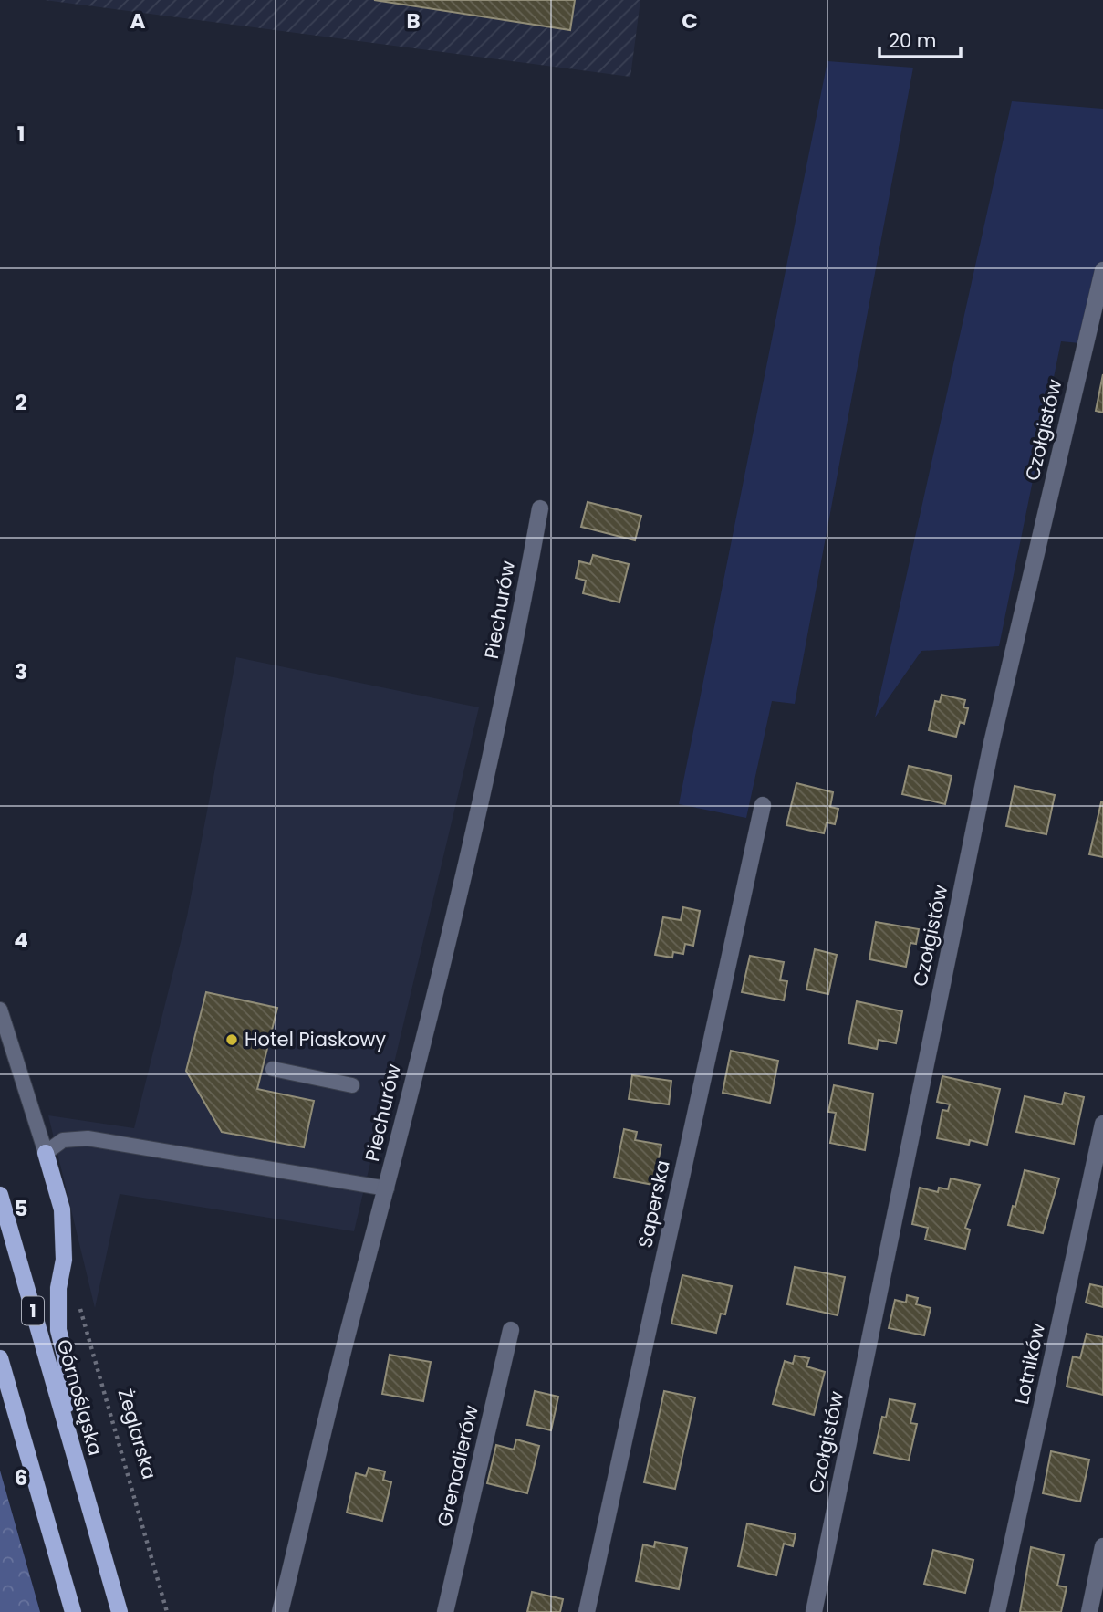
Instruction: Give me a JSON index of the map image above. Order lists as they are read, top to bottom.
{
  "streets": {
    "main road": ["1", "Górnośląska"],
    "street": [
      "Czołgistów",
      "Piechurów",
      "Saperska",
      "Lotników",
      "Grenadierów"
    ],
    "path": ["Żeglarska"]
  },
  "places": ["Hotel Piaskowy"],
  "scale_bar": "20 m",
  "grid": {
    "columns": ["A", "B", "C"],
    "rows": [
      "1",
      "2",
      "3",
      "4",
      "5",
      "6"
    ]
  }
}
